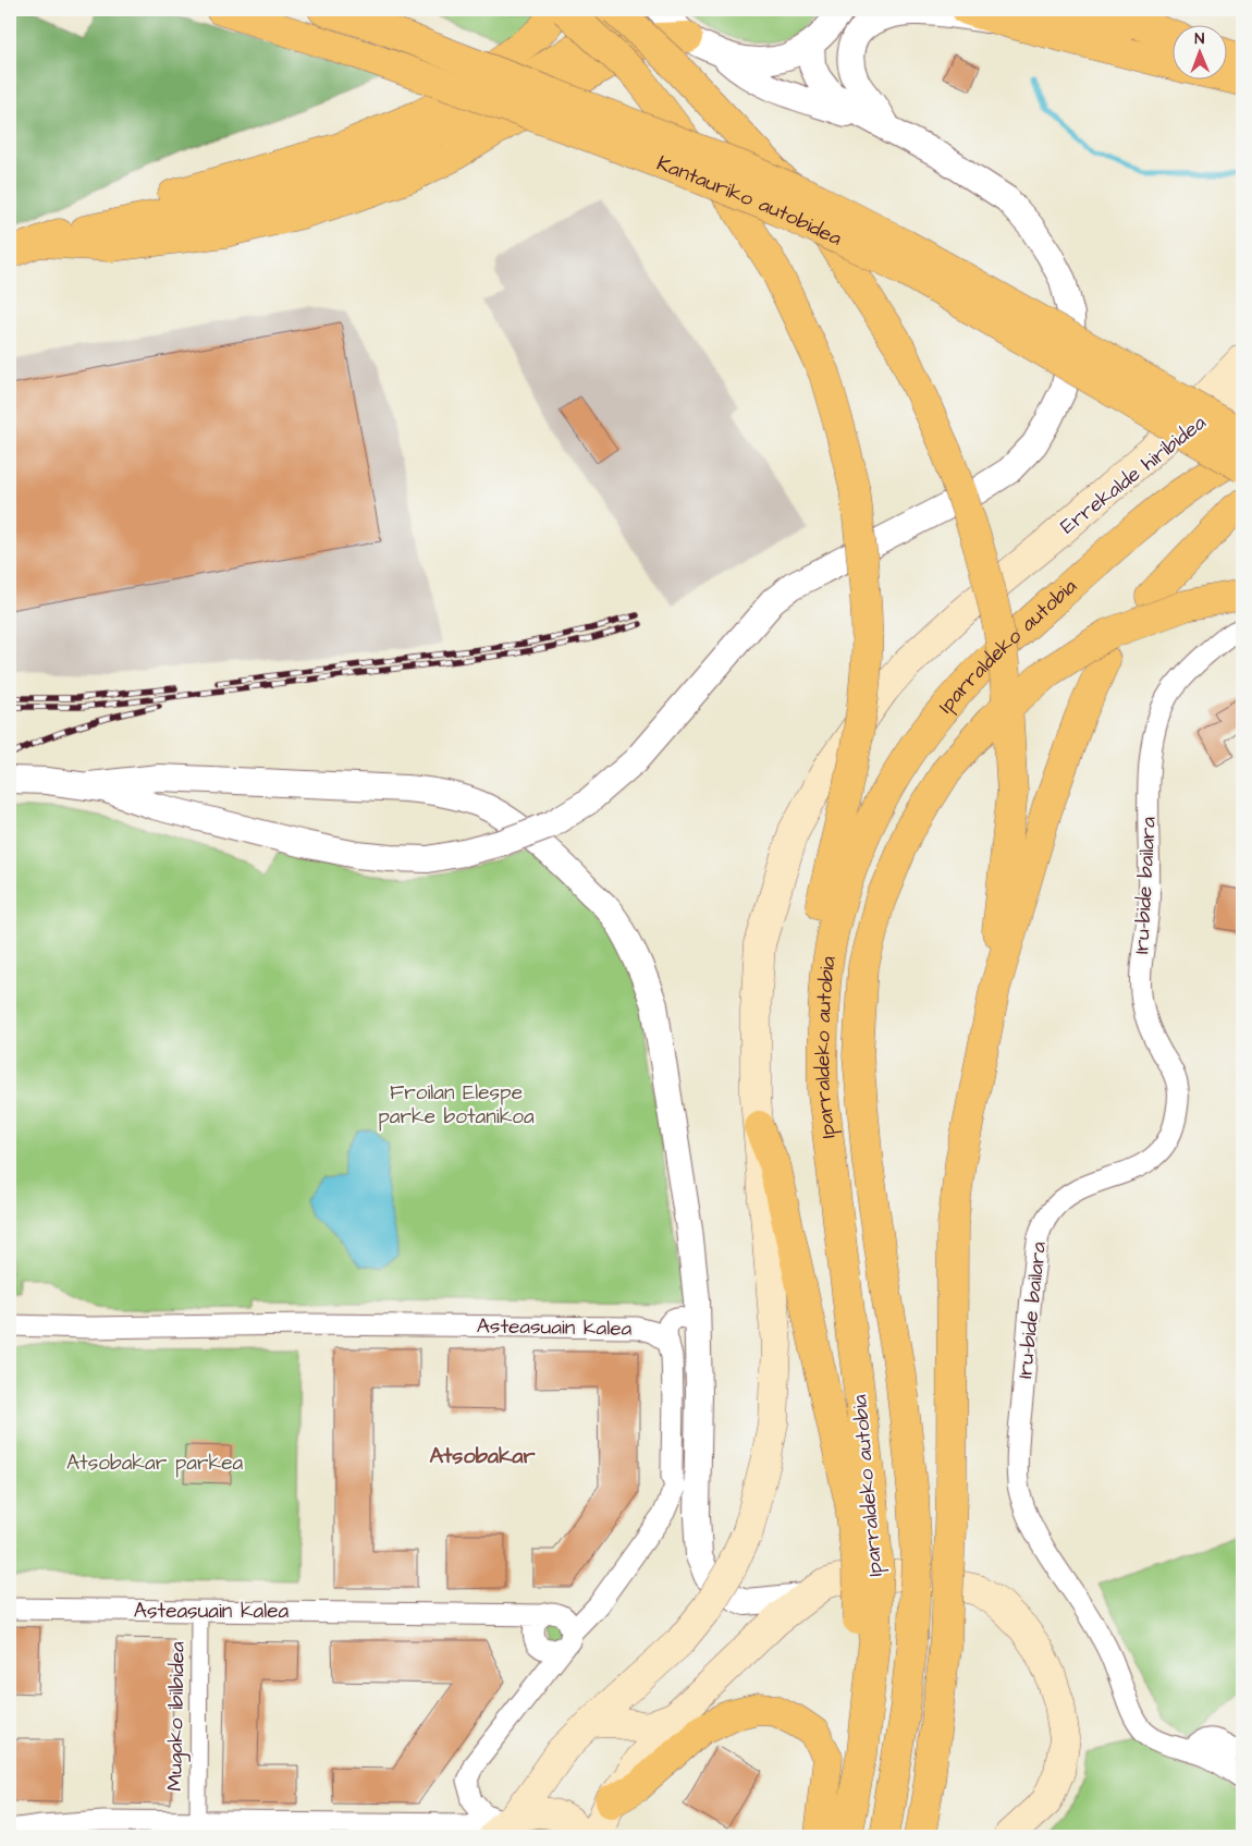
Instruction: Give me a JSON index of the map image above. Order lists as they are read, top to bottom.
{
  "streets": {
    "highway": ["Kantauriko autobidea", "Iparraldeko autobia"],
    "main road": ["Errekalde hiribidea"],
    "street": ["Iru-bide bailara", "Asteasuain kalea", "Mugako ibilbidea"]
  },
  "crossings": [
    ["Asteasuain kalea", "Mugako ibilbidea"]
  ],
  "districts": ["Atsobakar"],
  "parks": ["Froilan Elespe parke botanikoa", "Atsobakar parkea"],
  "north": "top"
}
